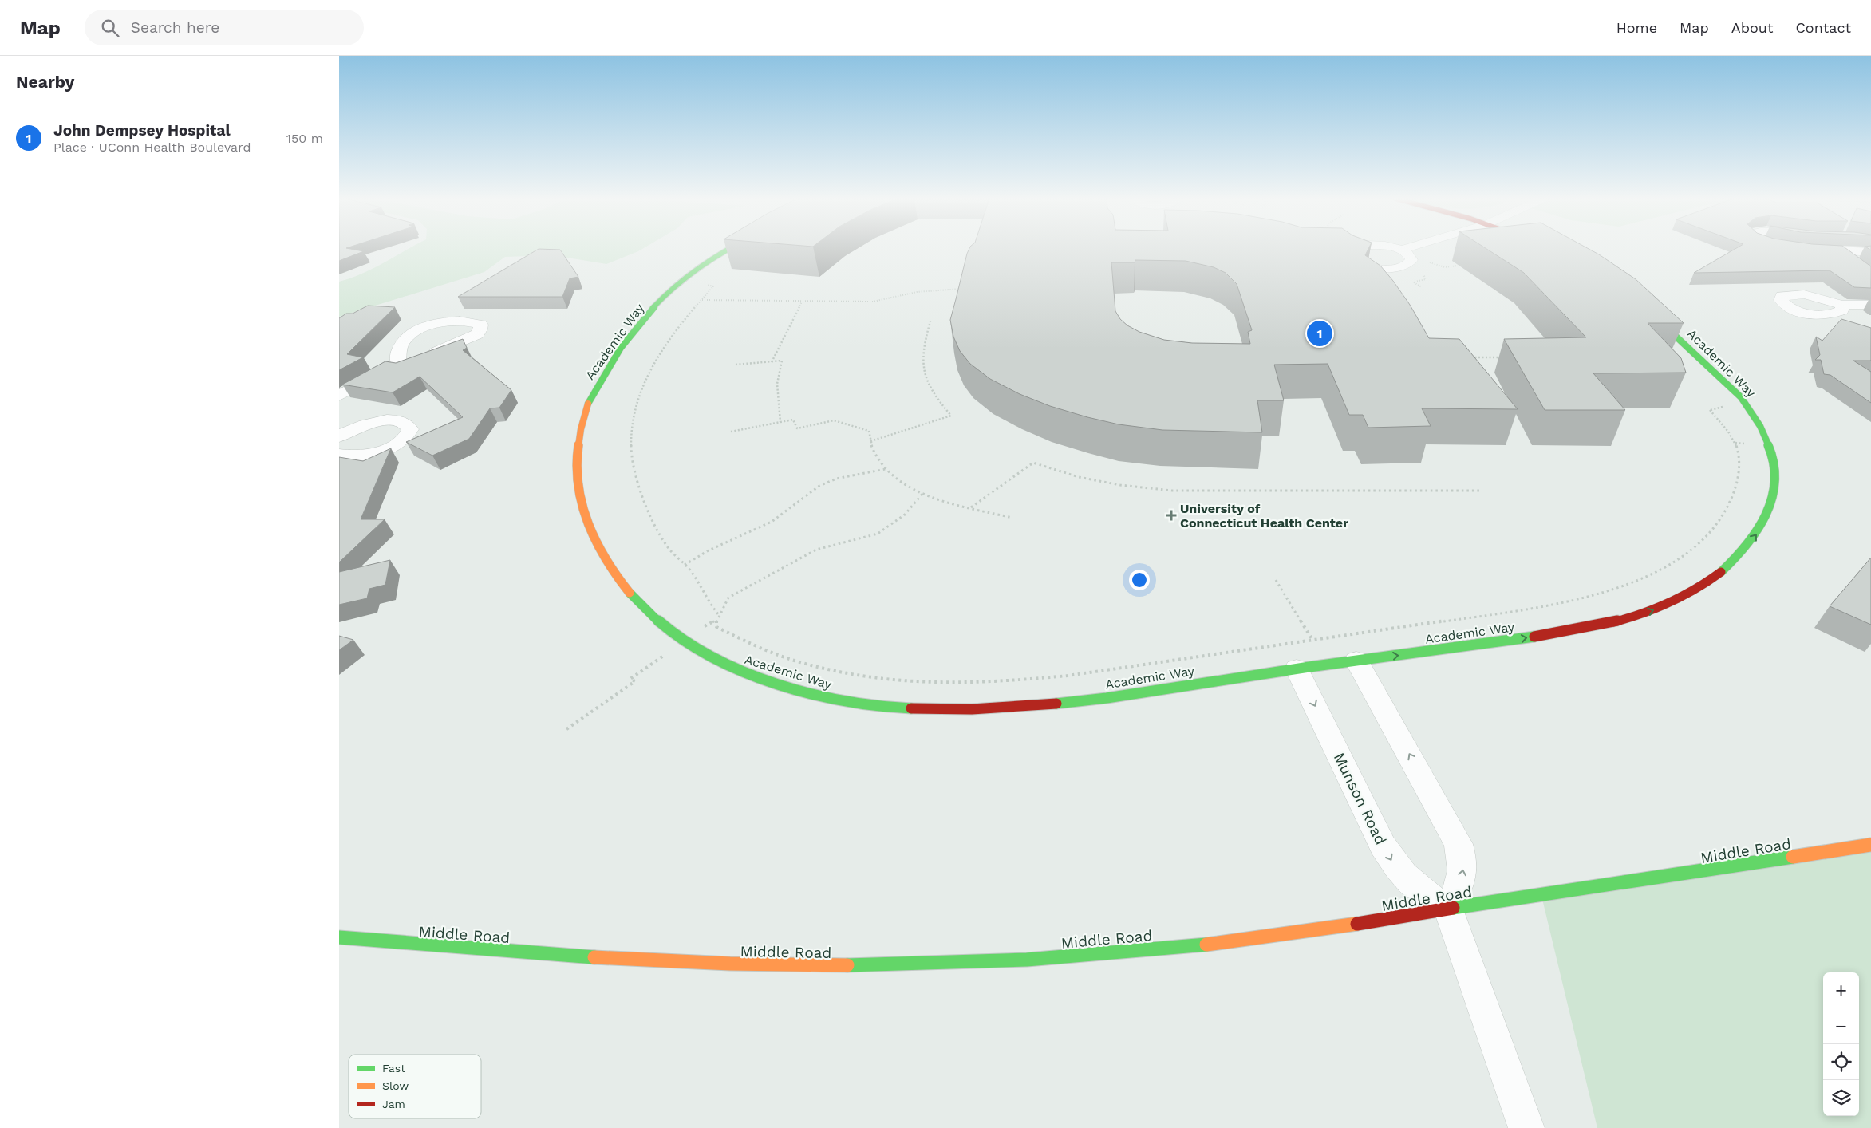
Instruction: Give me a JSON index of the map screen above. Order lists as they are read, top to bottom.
{
  "streets": {
    "street": ["Academic Way", "Munson Road", "Middle Road"]
  },
  "crossings": [
    ["Academic Way", "Munson Road"],
    ["Munson Road", "Middle Road"]
  ],
  "places": {
    "health": ["University of Connecticut Health Center"]
  },
  "legend": ["Fast", "Slow", "Jam"],
  "page": {
    "header": "Map",
    "search": "Search here",
    "nav": [
      "Home",
      "Map",
      "About",
      "Contact"
    ],
    "heading": "Nearby",
    "list": [
      {
        "mark": "1",
        "name": "John Dempsey Hospital",
        "note": "Place · UConn Health Boulevard",
        "value": "150 m"
      }
    ],
    "pins": "1",
    "map_buttons": ["+", "−"]
  }
}
